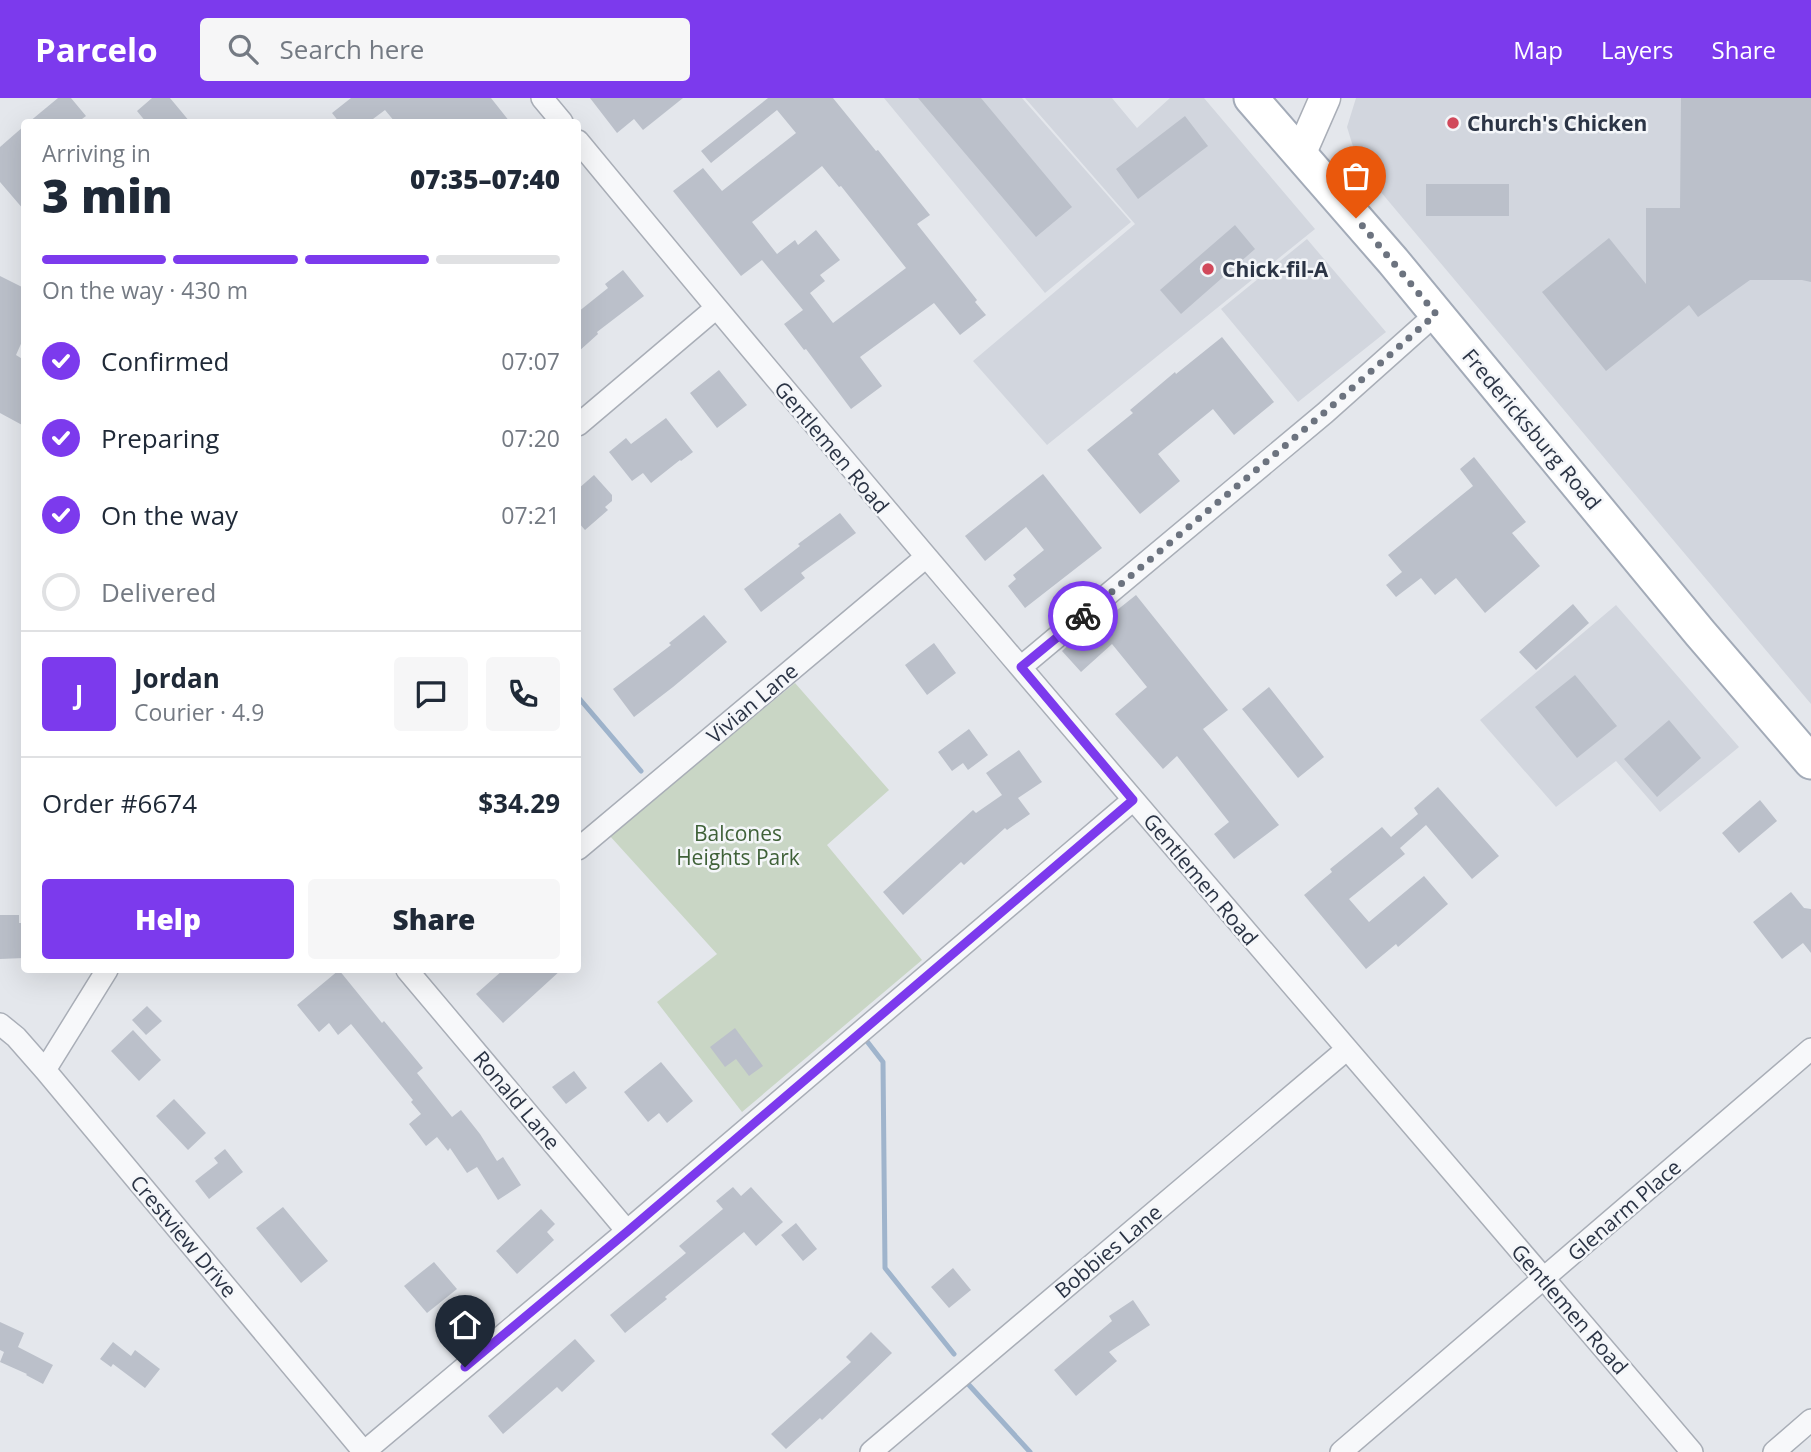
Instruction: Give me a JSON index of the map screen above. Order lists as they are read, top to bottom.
{
  "streets": {
    "main road": ["Fredericksburg Road"],
    "street": [
      "Gentlemen Road",
      "Vivian Lane",
      "Ronald Lane",
      "Glenarm Place",
      "Crestview Drive",
      "Bobbies Lane"
    ]
  },
  "crossings": [
    ["Gentlemen Road", "Vivian Lane"],
    ["Gentlemen Road", "Glenarm Place"],
    ["Gentlemen Road", "Bobbies Lane"]
  ],
  "parks": ["Balcones Heights Park"],
  "places": ["Church's Chicken", "Chick-fil-A"],
  "page": {
    "header": "Parcelo",
    "search": "Search here",
    "nav": ["Map", "Layers", "Share"],
    "heading": ["3 min", "Arriving in", "07:35–07:40"],
    "panel": [
      "Jordan",
      "Courier · 4.9",
      "Order #6674",
      "$34.29"
    ],
    "bar": "On the way · 430 m",
    "list": [
      ["Confirmed", "07:07"],
      ["Preparing", "07:20"],
      ["On the way", "07:21"],
      "Delivered"
    ],
    "round": "J",
    "buttons": ["Help", "Share"]
  }
}
